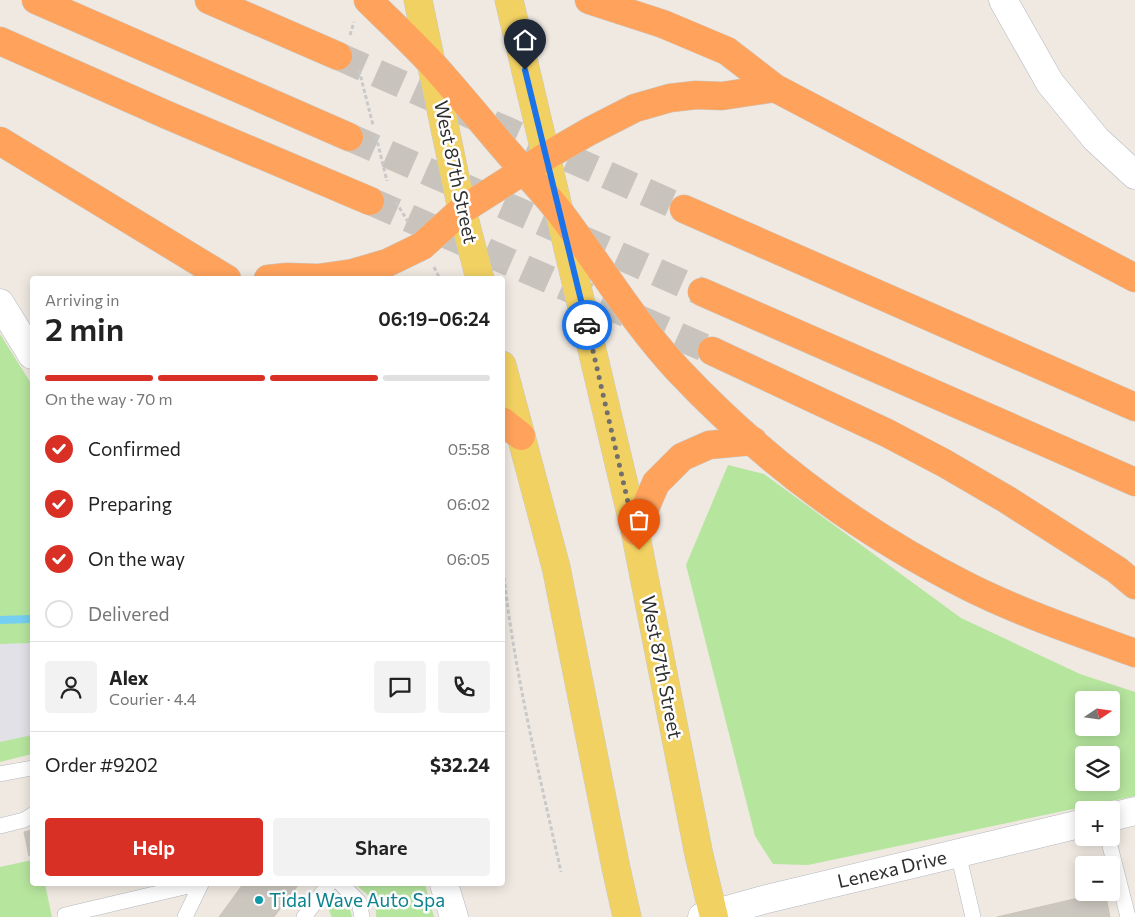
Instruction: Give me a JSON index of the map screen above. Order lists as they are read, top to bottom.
{
  "streets": {
    "main road": ["West 87th Street"],
    "street": ["Lenexa Drive"]
  },
  "crossings": [
    ["West 87th Street", "Lenexa Drive"]
  ],
  "places": ["Tidal Wave Auto Spa"],
  "north": "right",
  "page": {
    "heading": ["2 min", "Arriving in", "06:19–06:24"],
    "panel": [
      "Alex",
      "Courier · 4.4",
      "Order #9202",
      "$32.24"
    ],
    "bar": "On the way · 70 m",
    "list": [
      ["Confirmed", "05:58"],
      ["Preparing", "06:02"],
      ["On the way", "06:05"],
      "Delivered"
    ],
    "map_buttons": ["+", "−"],
    "buttons": ["Help", "Share"]
  }
}
